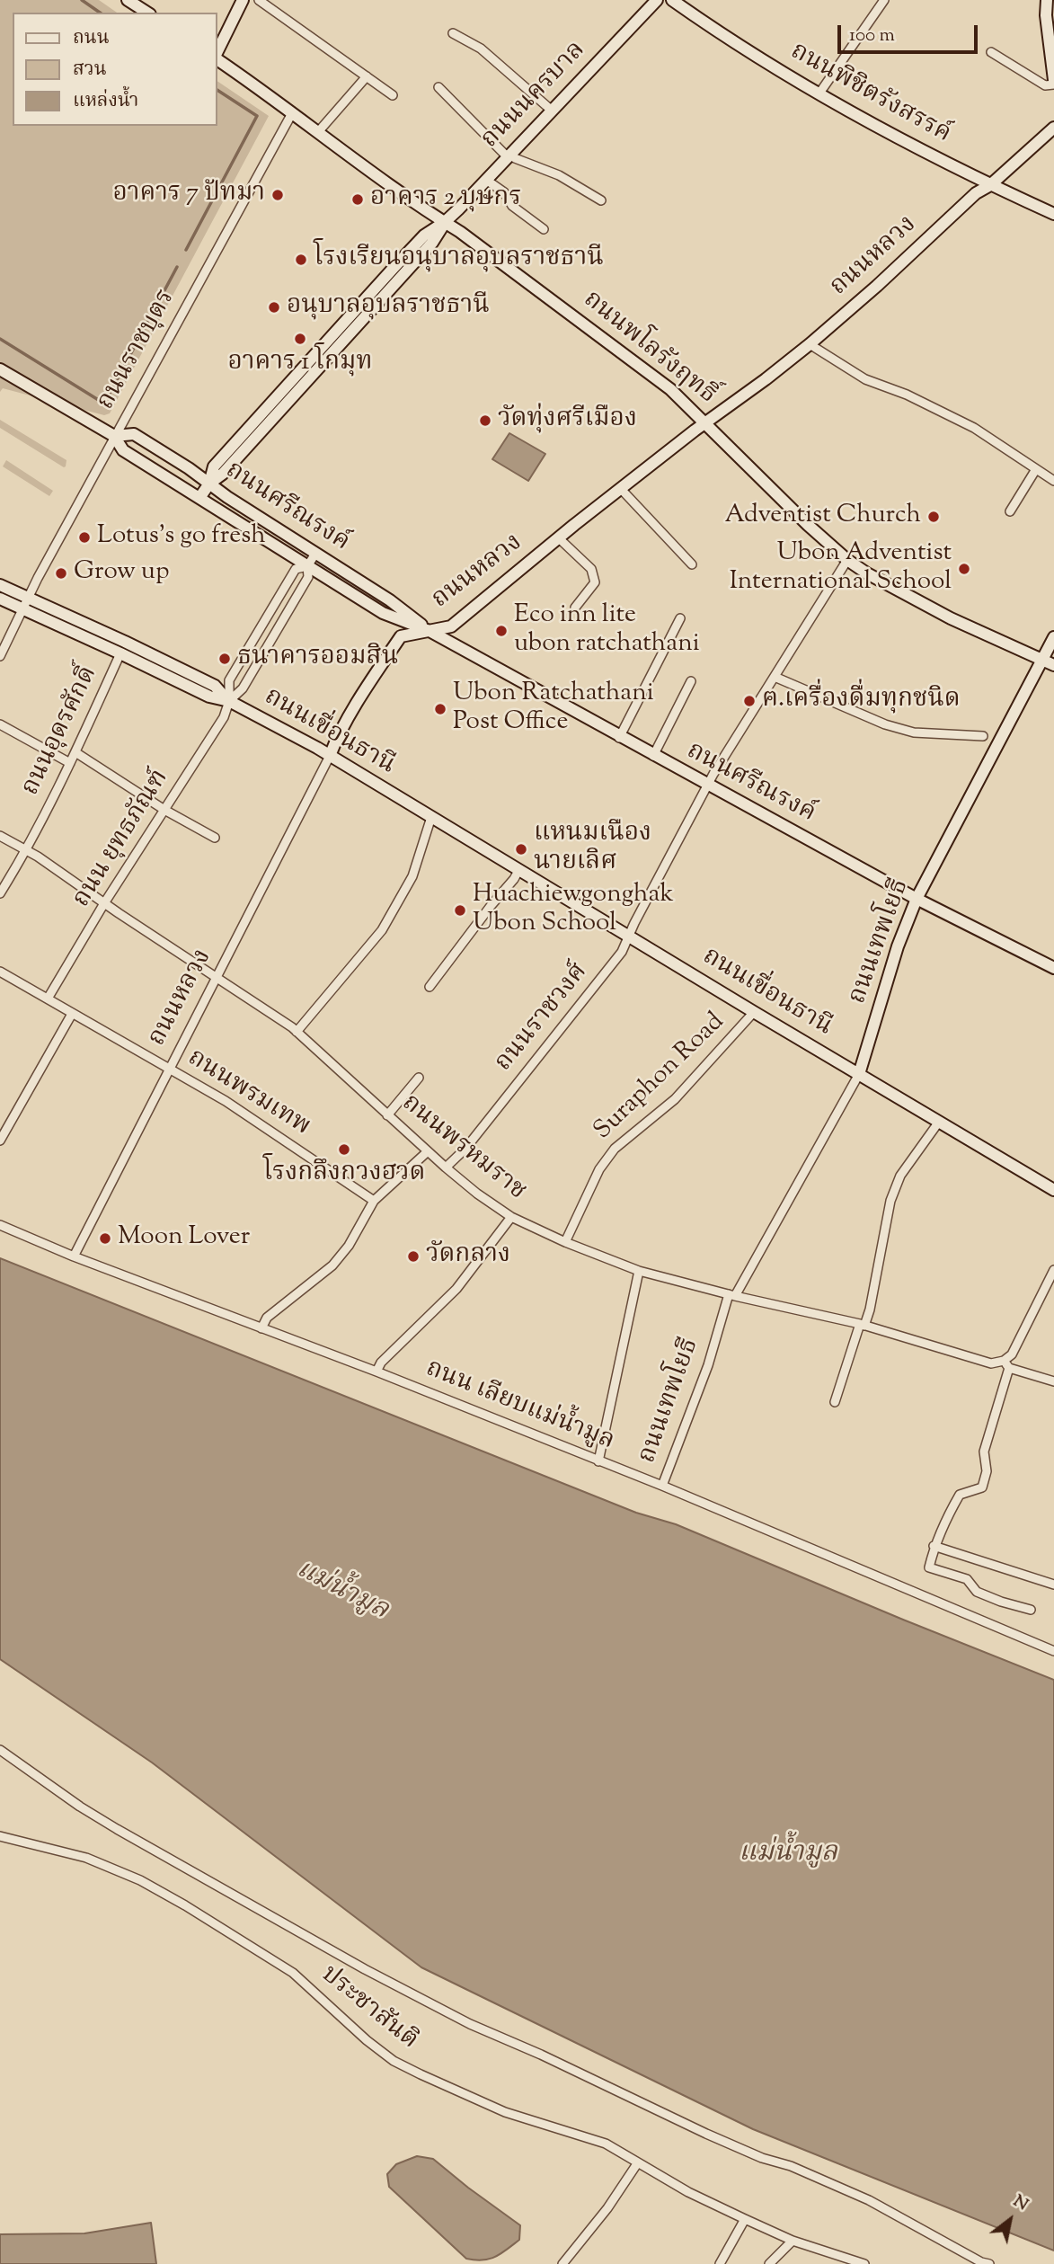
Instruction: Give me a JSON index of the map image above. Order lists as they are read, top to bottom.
{
  "streets": {
    "street": [
      "ถนนพิชิตรังสรรค์",
      "ถนนนครบาล",
      "ถนนหลวง",
      "ถนนพโลรังฤทธิ์",
      "ถนนราชบุตร",
      "ถนนศรีณรงค์",
      "ถนนอุดรศักดิ์",
      "ถนนเขื่อนธานี",
      "ถนน ยุทธภัณฑ์",
      "ถนนเทพโยธี",
      "ถนนราชวงศ์",
      "Suraphon Road",
      "ถนนพรมเทพ",
      "ถนนพรหมราช",
      "ถนน เลียบแม่น้ำมูล",
      "ประชาสันติ"
    ]
  },
  "crossings": [
    ["ถนนพิชิตรังสรรค์", "ถนนหลวง"],
    ["ถนนนครบาล", "ถนนพโลรังฤทธิ์"],
    ["ถนนนครบาล", "ถนนศรีณรงค์"],
    ["ถนนหลวง", "ถนนพโลรังฤทธิ์"],
    ["ถนนหลวง", "ถนนศรีณรงค์"],
    ["ถนนหลวง", "ถนนเขื่อนธานี"],
    ["ถนนหลวง", "ถนนพรมเทพ"],
    ["ถนนหลวง", "ถนนพรหมราช"],
    ["ถนนหลวง", "ถนน เลียบแม่น้ำมูล"],
    ["ถนนพโลรังฤทธิ์", "ถนนราชบุตร"],
    ["ถนนพโลรังฤทธิ์", "ถนนเทพโยธี"],
    ["ถนนพโลรังฤทธิ์", "ถนนราชวงศ์"],
    ["ถนนราชบุตร", "ถนนศรีณรงค์"],
    ["ถนนราชบุตร", "ถนนเขื่อนธานี"],
    ["ถนนศรีณรงค์", "ถนนเทพโยธี"],
    ["ถนนศรีณรงค์", "ถนนราชวงศ์"],
    ["ถนนอุดรศักดิ์", "ถนนเขื่อนธานี"],
    ["ถนนอุดรศักดิ์", "ถนนพรหมราช"],
    ["ถนนเขื่อนธานี", "ถนน ยุทธภัณฑ์"],
    ["ถนนเขื่อนธานี", "ถนนเทพโยธี"],
    ["ถนนเขื่อนธานี", "ถนนราชวงศ์"],
    ["ถนนเขื่อนธานี", "Suraphon Road"],
    ["ถนน ยุทธภัณฑ์", "ถนนพรมเทพ"],
    ["ถนน ยุทธภัณฑ์", "ถนนพรหมราช"],
    ["ถนนเทพโยธี", "ถนนพรหมราช"],
    ["ถนนเทพโยธี", "ถนน เลียบแม่น้ำมูล"],
    ["ถนนราชวงศ์", "ถนนพรหมราช"],
    ["Suraphon Road", "ถนนพรหมราช"]
  ],
  "water": ["แม่น้ำมูล"],
  "places": [
    "อาคาร 7 ปัทมา",
    "อาคาร 2 บุษกร",
    "โรงเรียนอนุบาลอุบลราชธานี",
    "อนุบาลอุบลราชธานี",
    "อาคาร 1 โกมุท",
    "วัดทุ่งศรีเมือง",
    "Adventist Church",
    "Lotus's go fresh",
    "Ubon Adventist International School",
    "Grow up",
    "Eco inn lite ubon ratchathani",
    "ธนาคารออมสิน",
    "ฅ.เครื่องดื่มทุกชนิด",
    "Ubon Ratchathani Post Office",
    "แหนมเนือง นายเลิศ",
    "Huachiewgonghak Ubon School",
    "โรงกลึงกวงฮวด",
    "Moon Lover",
    "วัดกลาง"
  ],
  "legend": ["ถนน", "สวน", "แหล่งน้ำ"],
  "scale_bar": "100 m",
  "north": "top right"
}
